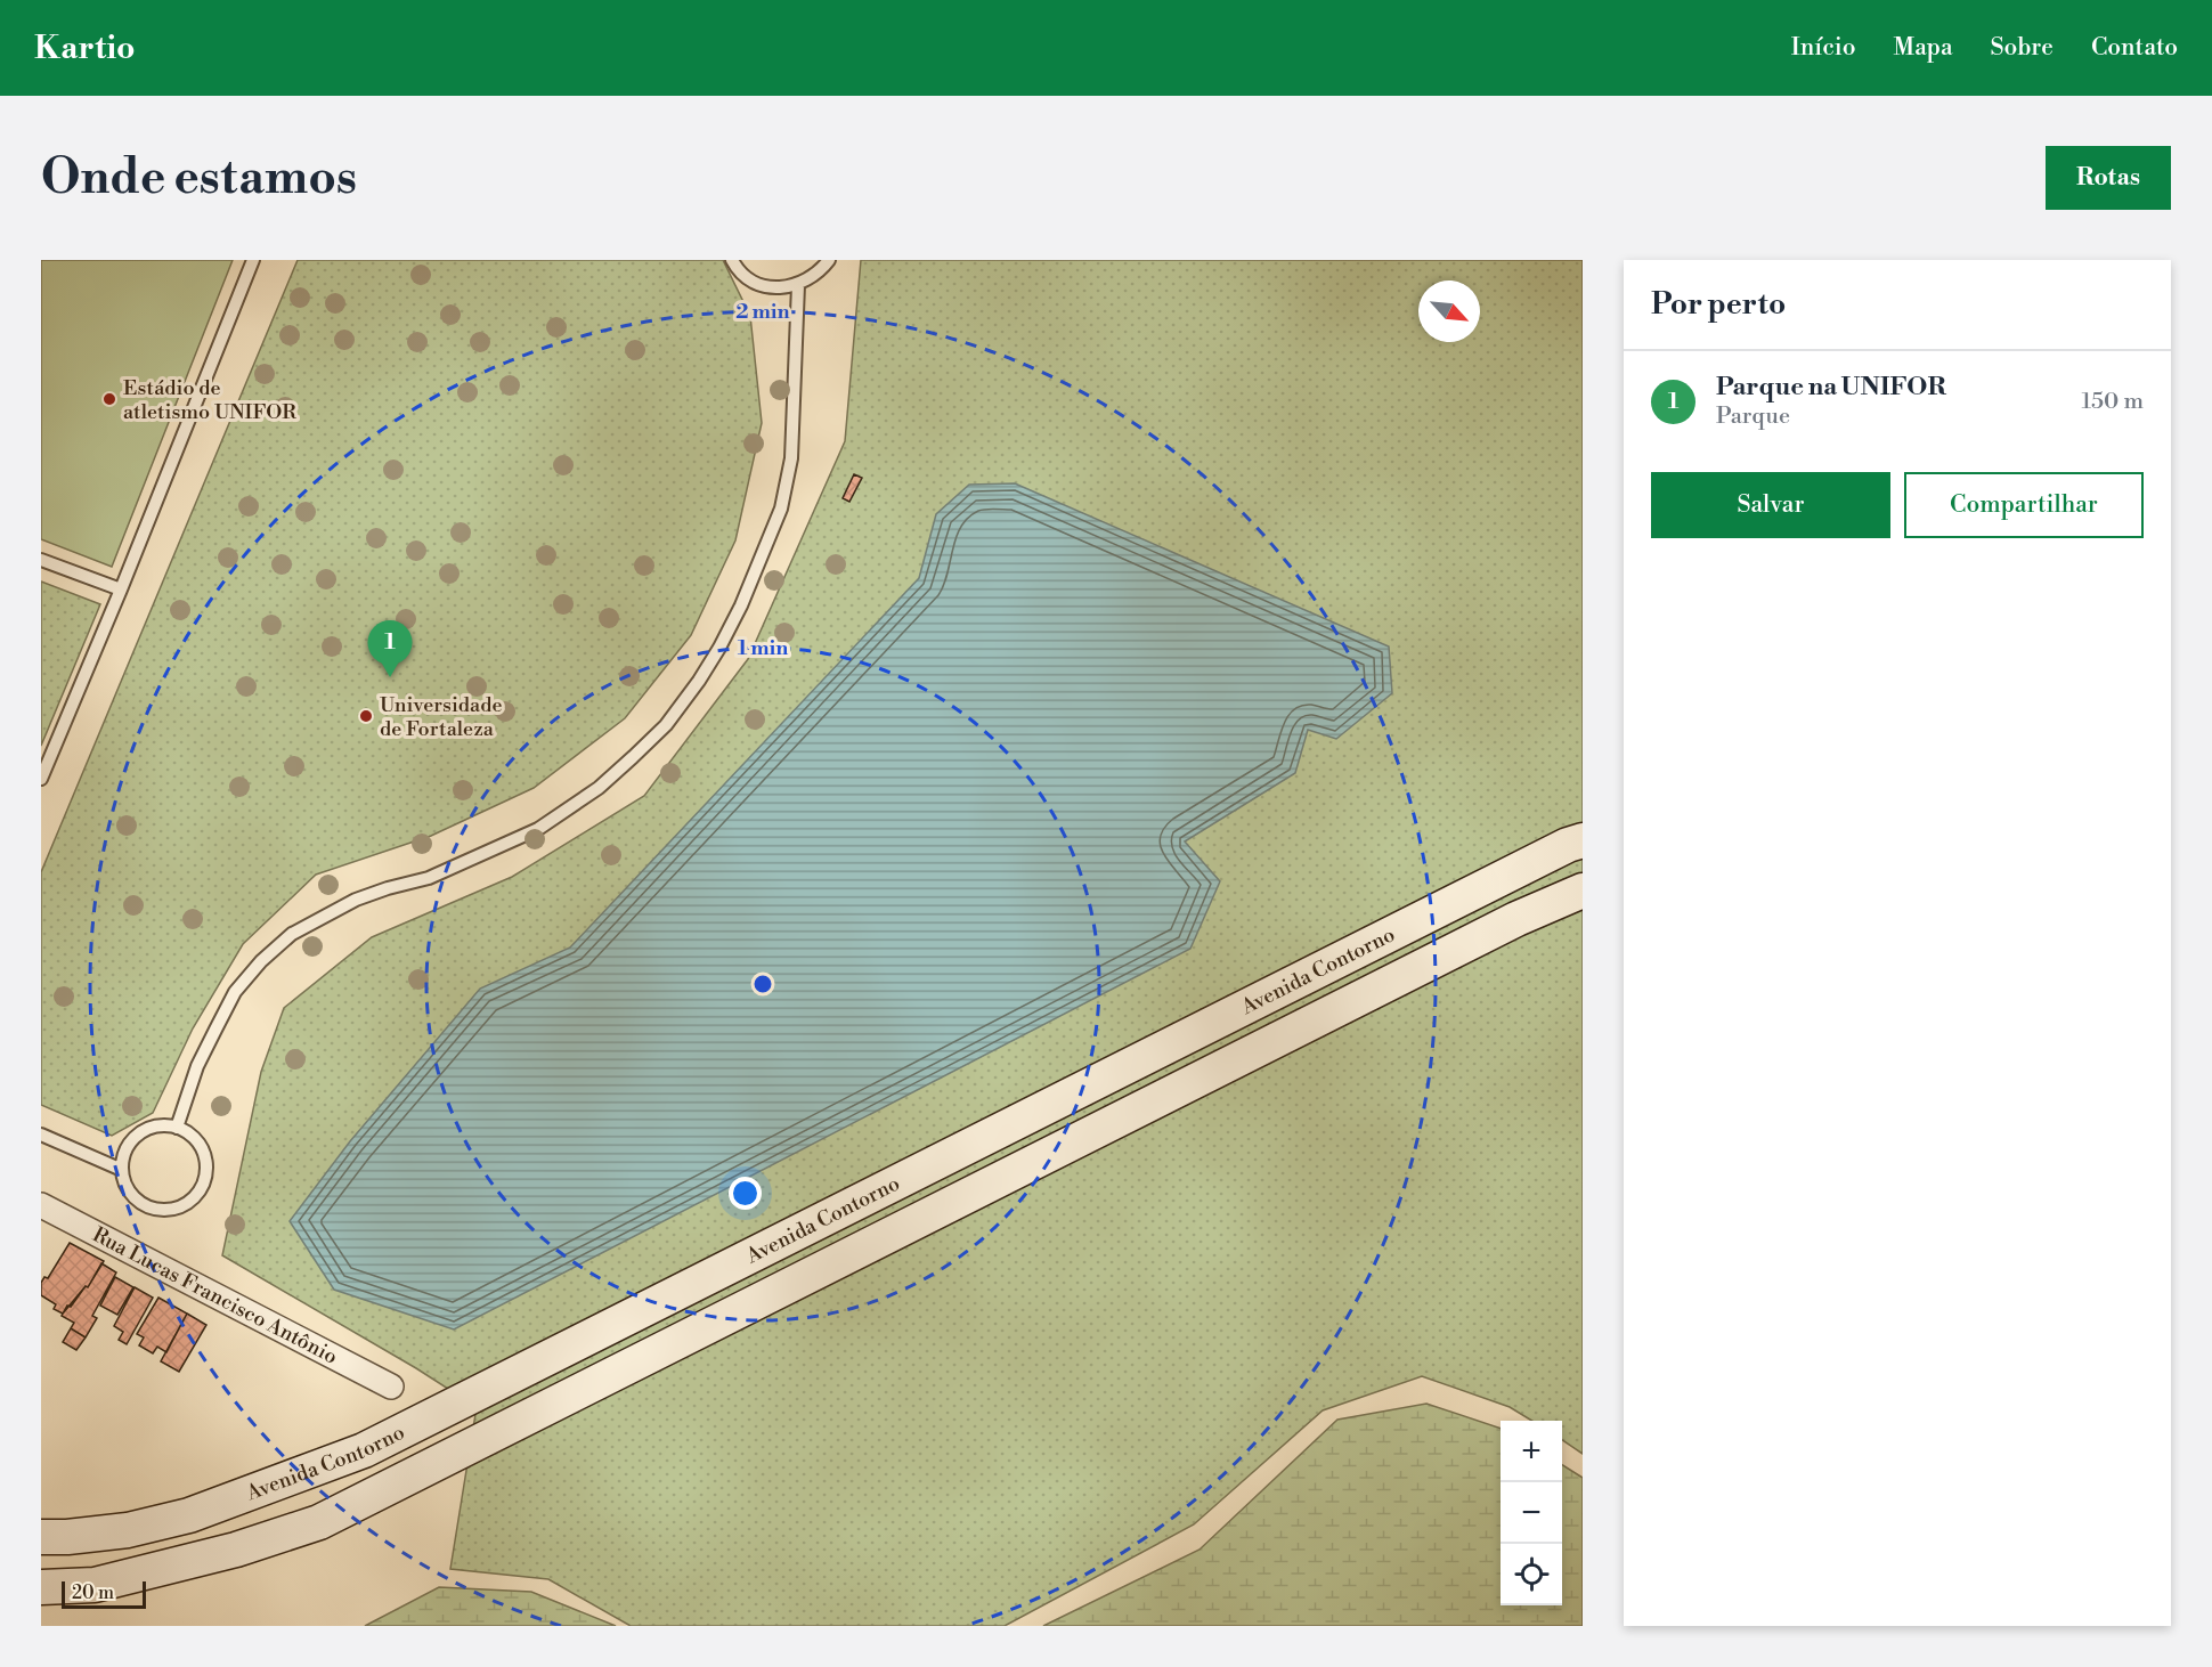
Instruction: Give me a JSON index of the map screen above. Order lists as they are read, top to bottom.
{
  "streets": {
    "street": ["Avenida Contorno", "Rua Lucas Francisco Antônio"]
  },
  "places": ["Estádio de atletismo UNIFOR", "Universidade de Fortaleza"],
  "scale_bar": "20 m",
  "north": "bottom right",
  "page": {
    "header": "Kartio",
    "nav": [
      "Início",
      "Mapa",
      "Sobre",
      "Contato"
    ],
    "buttons": [
      "Rotas",
      ["Salvar", "Compartilhar"]
    ],
    "title": "Onde estamos",
    "heading": "Por perto",
    "list": [
      {
        "mark": "1",
        "name": "Parque na UNIFOR",
        "note": "Parque",
        "value": "150 m"
      }
    ],
    "pins": "1",
    "map_buttons": ["+", "−"],
    "scale": "20 m"
  },
  "rings": ["2 min", "1 min"]
}
